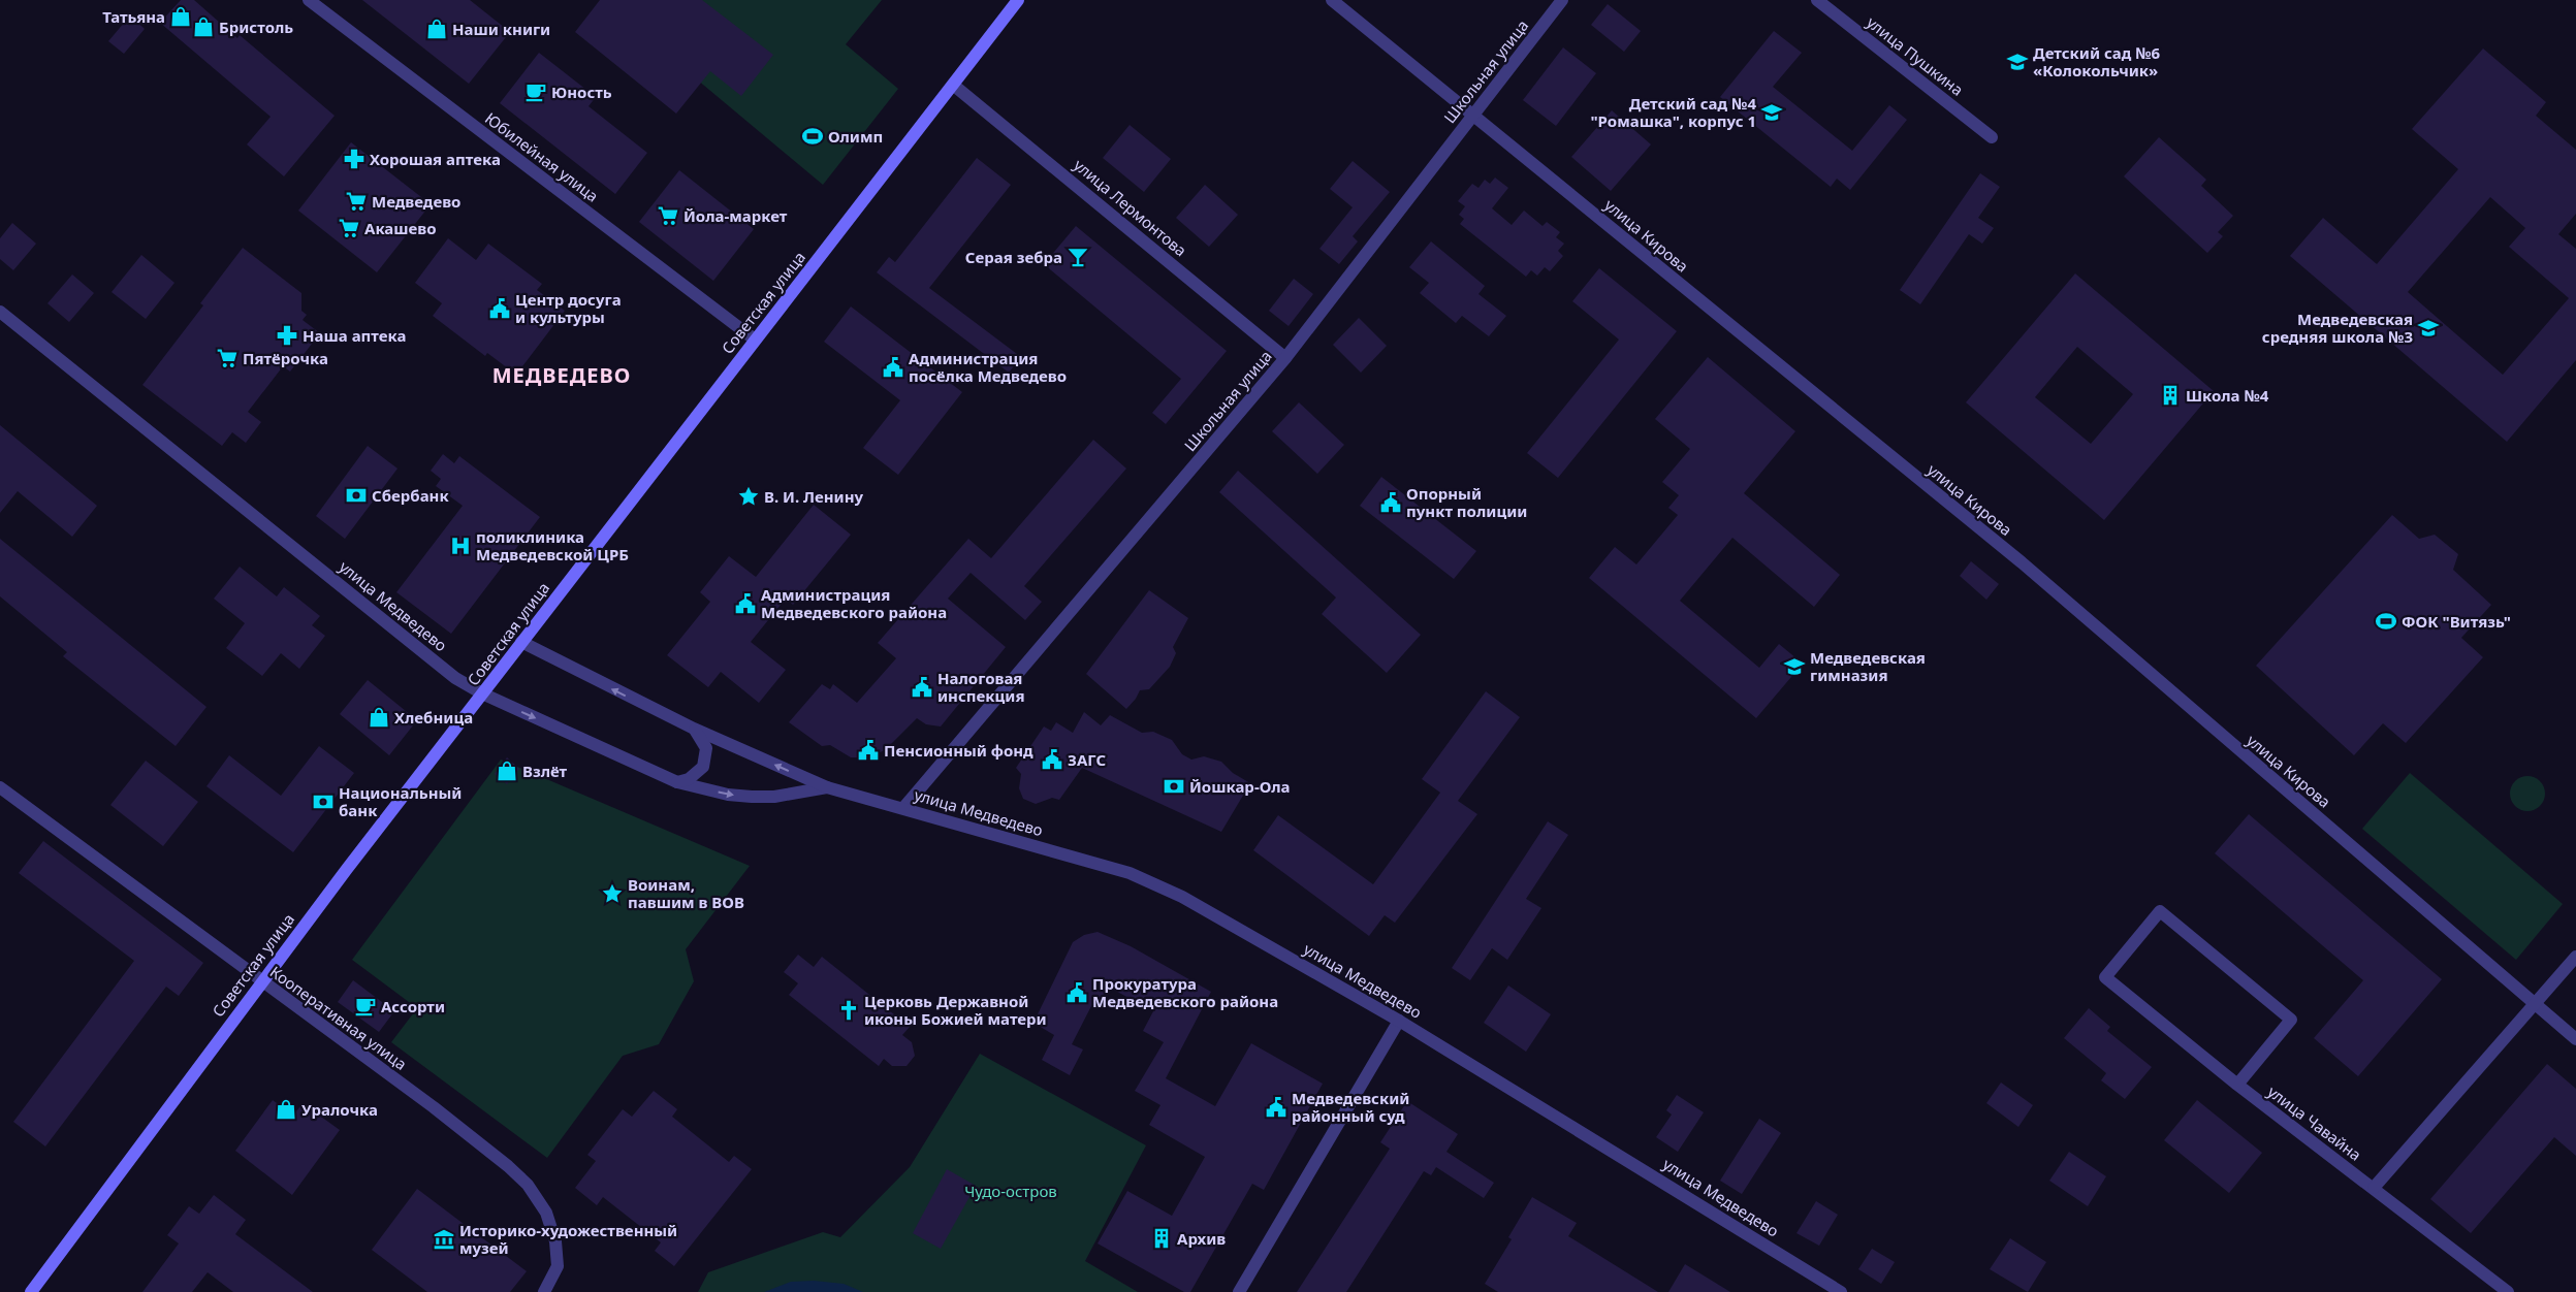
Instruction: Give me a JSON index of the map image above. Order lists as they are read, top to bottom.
{
  "streets": {
    "main road": ["Советская улица"],
    "street": [
      "улица Пушкина",
      "Школьная улица",
      "Юбилейная улица",
      "улица Лермонтова",
      "улица Кирова",
      "улица Медведево",
      "Кооперативная улица",
      "улица Чавайна"
    ]
  },
  "crossings": [
    ["Школьная улица", "улица Лермонтова"],
    ["Школьная улица", "улица Кирова"],
    ["Школьная улица", "улица Медведево"],
    ["Юбилейная улица", "Советская улица"],
    ["улица Лермонтова", "Советская улица"],
    ["Советская улица", "улица Медведево"],
    ["Советская улица", "Кооперативная улица"]
  ],
  "districts": ["МЕДВЕДЕВО"],
  "parks": ["Чудо-остров"],
  "places": {
    "shop": [
      "Татьяна",
      "Бристоль",
      "Наши книги",
      "Хлебница",
      "Взлёт",
      "Уралочка"
    ],
    "school or university": [
      "Детский сад №6 «Колокольчик»",
      "Детский сад №4 \"Ромашка\", корпус 1",
      "Медведевская средняя школа №3",
      "Медведевская гимназия"
    ],
    "cafe": ["Юность", "Ассорти"],
    "sports": ["Олимп", "ФОК \"Витязь\""],
    "pharmacy": ["Хорошая аптека", "Наша аптека"],
    "supermarket": [
      "Медведево",
      "Йола-маркет",
      "Акашево",
      "Пятёрочка"
    ],
    "bar": ["Серая зебра"],
    "public building": [
      "Центр досуга и культуры",
      "Администрация посёлка Медведево",
      "Опорный пункт полиции",
      "Администрация Медведевского района",
      "Налоговая инспекция",
      "Пенсионный фонд",
      "ЗАГС",
      "Прокуратура Медведевского района",
      "Медведевский районный суд"
    ],
    "building": ["Школа №4", "Архив"],
    "bank": ["Сбербанк", "Йошкар-Ола", "Национальный банк"],
    "place": ["В. И. Ленину", "Воинам, павшим в ВОВ"],
    "hospital": ["поликлиника Медведевской ЦРБ"],
    "church": ["Церковь Державной иконы Божией матери"],
    "museum": ["Историко-художественный музей"]
  }
}
